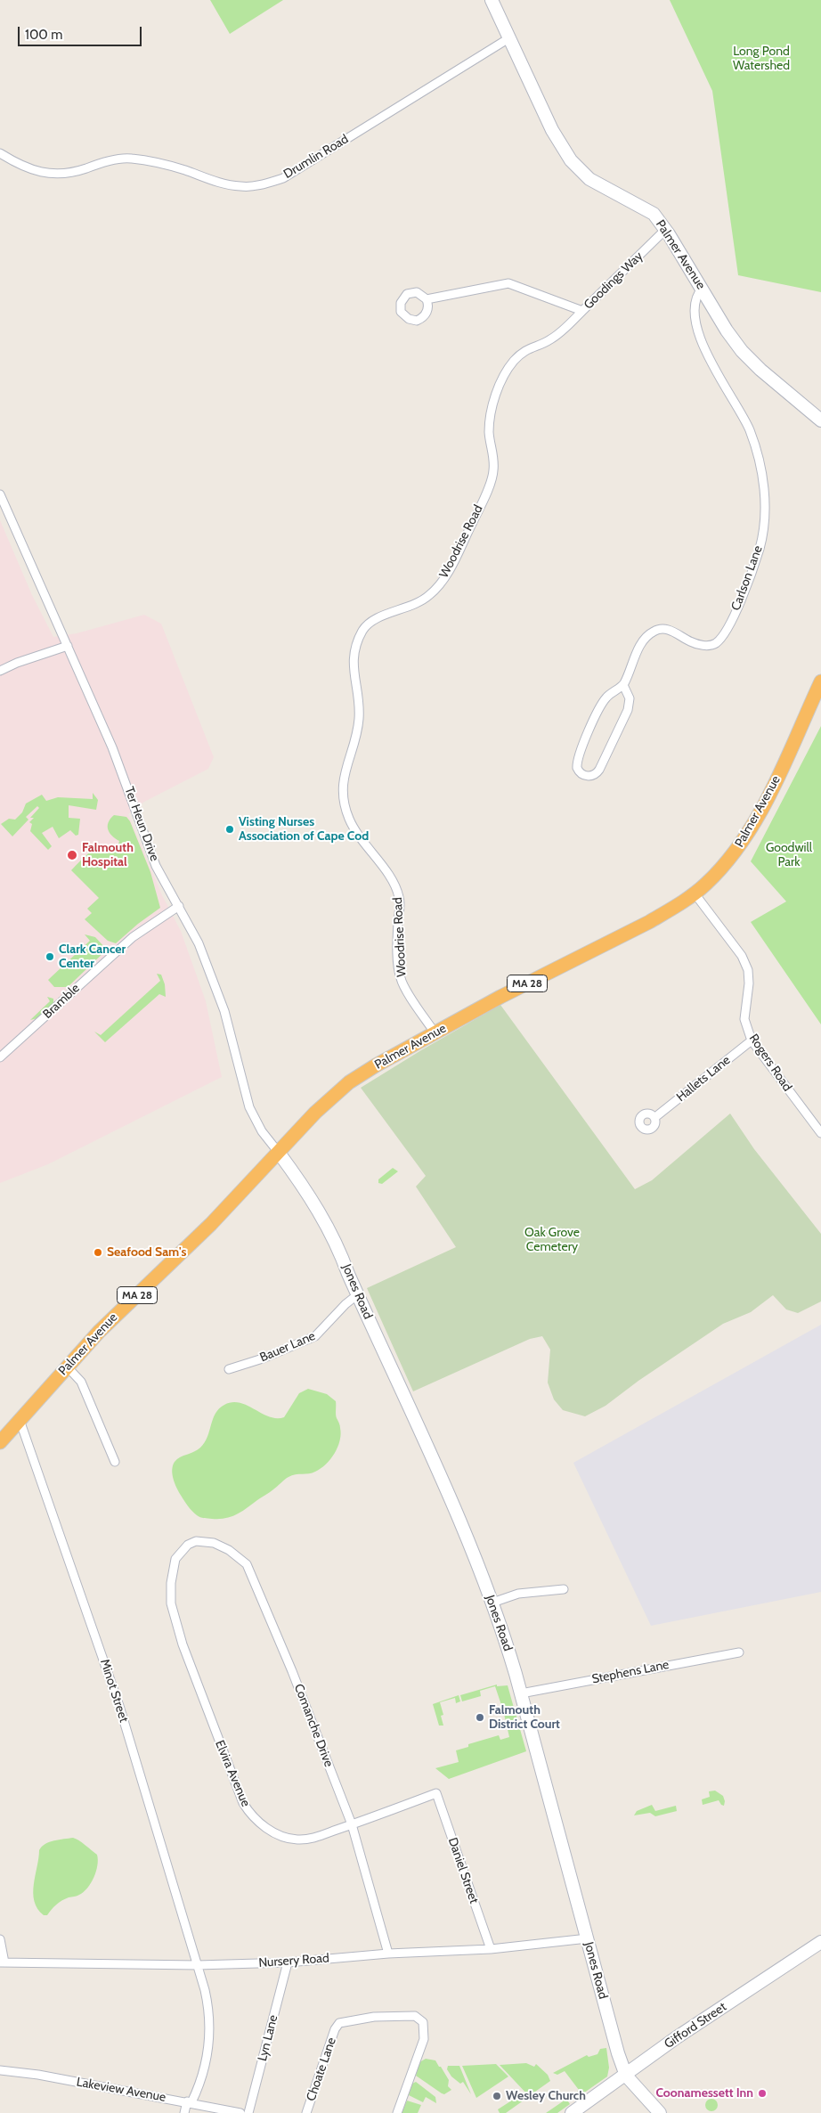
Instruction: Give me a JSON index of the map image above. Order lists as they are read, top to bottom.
{
  "streets": {
    "highway": ["Palmer Avenue", "MA 28"],
    "main road": ["Jones Road", "Gifford Street"],
    "street": [
      "Drumlin Road",
      "Goodings Way",
      "Woodrise Road",
      "Carlson Lane",
      "Ter Heun Drive",
      "Bramble",
      "Rogers Road",
      "Hallets Lane",
      "Bauer Lane",
      "Stephens Lane",
      "Minot Street",
      "Comanche Drive",
      "Elvira Avenue",
      "Daniel Street",
      "Nursery Road",
      "Lyn Lane",
      "Choate Lane",
      "Lakeview Avenue"
    ]
  },
  "crossings": [
    ["Drumlin Road", "Palmer Avenue"],
    ["Palmer Avenue", "Goodings Way"],
    ["Palmer Avenue", "Woodrise Road"],
    ["Palmer Avenue", "Carlson Lane"],
    ["Palmer Avenue", "Ter Heun Drive"],
    ["Palmer Avenue", "Rogers Road"],
    ["Palmer Avenue", "Jones Road"],
    ["Palmer Avenue", "Minot Street"],
    ["Goodings Way", "Woodrise Road"],
    ["Ter Heun Drive", "Bramble"],
    ["Ter Heun Drive", "Jones Road"],
    ["Rogers Road", "Hallets Lane"],
    ["Jones Road", "Bauer Lane"],
    ["Jones Road", "Stephens Lane"],
    ["Jones Road", "Nursery Road"],
    ["Jones Road", "Gifford Street"],
    ["Minot Street", "Nursery Road"],
    ["Minot Street", "Lakeview Avenue"],
    ["Comanche Drive", "Elvira Avenue"],
    ["Comanche Drive", "Nursery Road"],
    ["Elvira Avenue", "Daniel Street"],
    ["Daniel Street", "Nursery Road"],
    ["Nursery Road", "Lyn Lane"]
  ],
  "parks": ["Long Pond Watershed", "Goodwill Park", "Oak Grove Cemetery"],
  "places": [
    "Visting Nurses Association of Cape Cod",
    "Falmouth Hospital",
    "Clark Cancer Center",
    "Seafood Sam's",
    "Falmouth District Court",
    "Coonamessett Inn",
    "Wesley Church"
  ],
  "scale_bar": "100 m"
}
